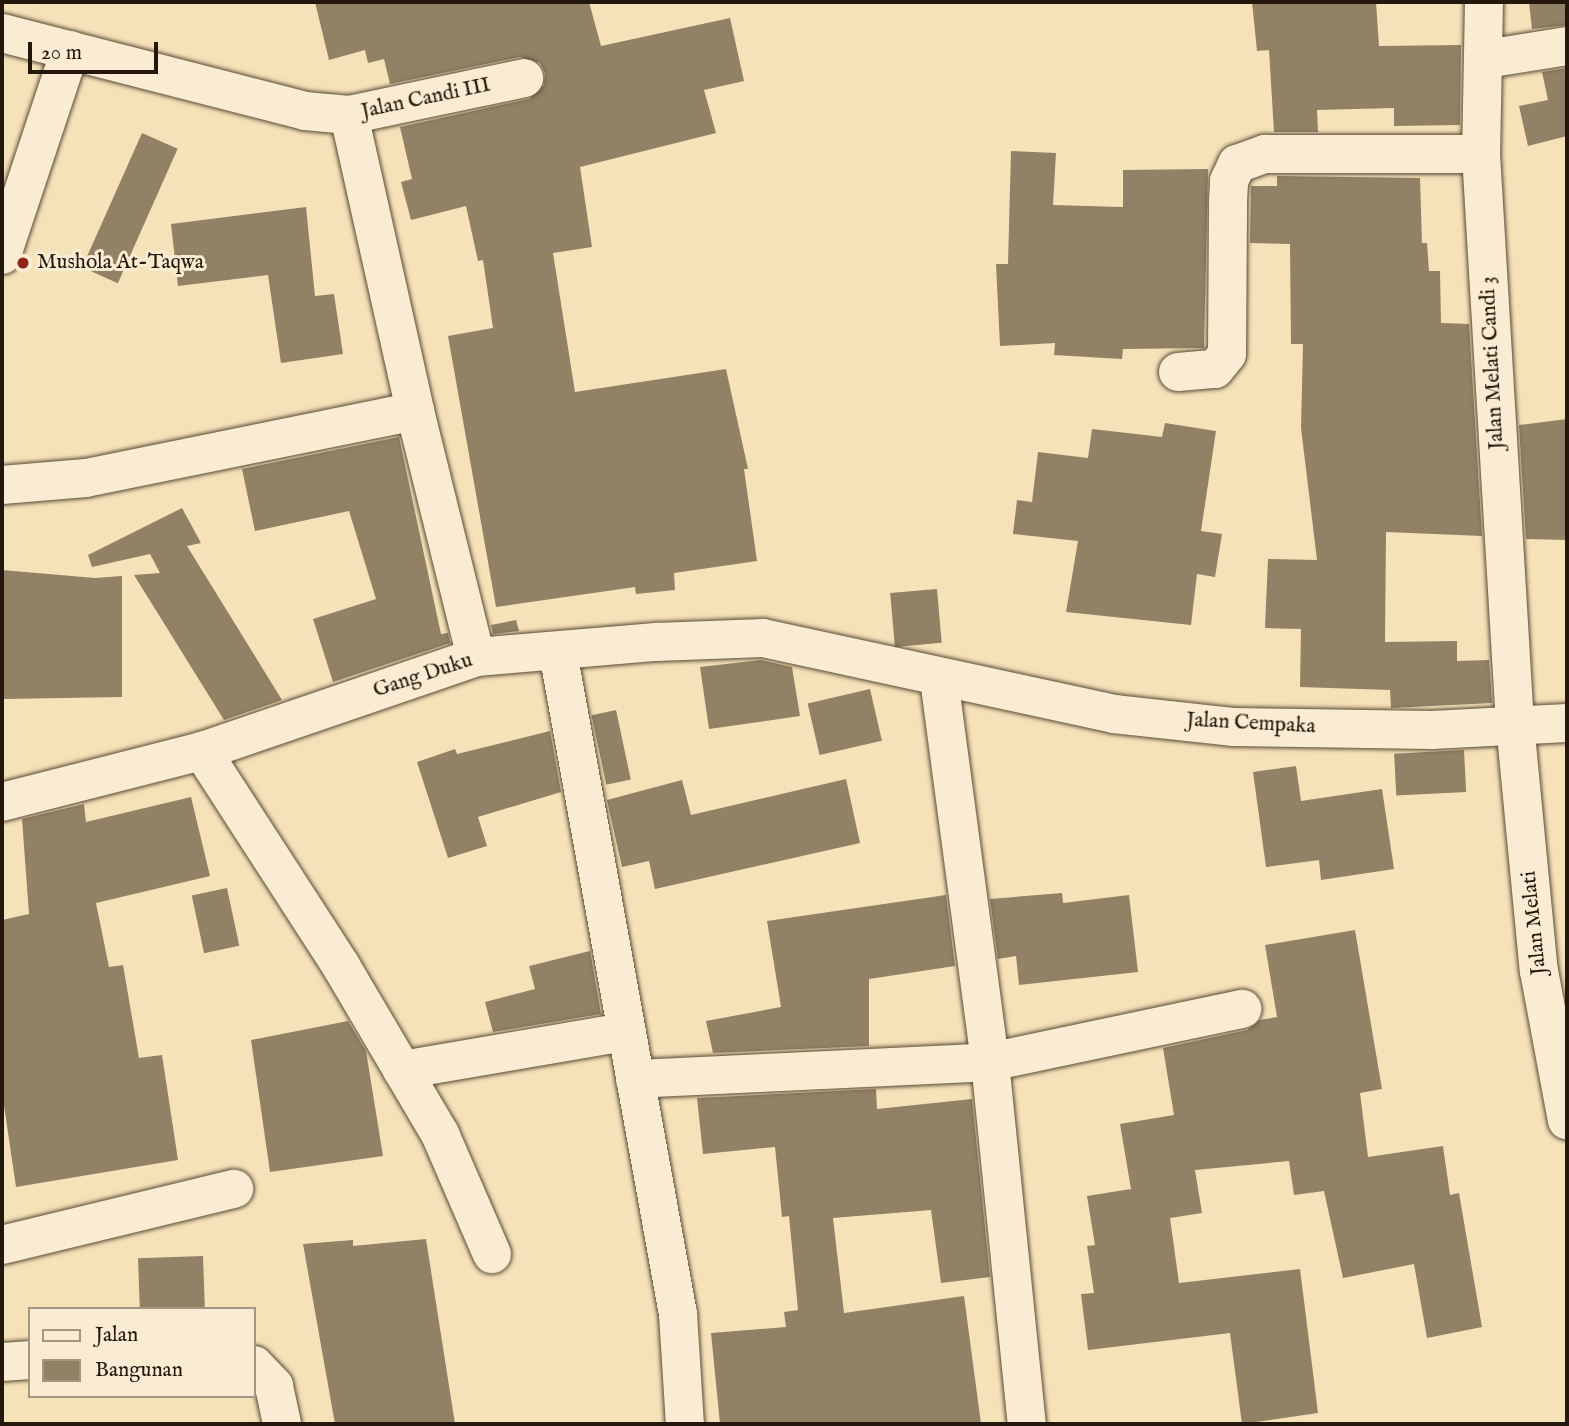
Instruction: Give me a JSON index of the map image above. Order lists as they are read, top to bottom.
{
  "streets": {
    "street": [
      "Jalan Candi III",
      "Jalan Melati Candi 3",
      "Gang Duku",
      "Jalan Cempaka",
      "Jalan Melati"
    ]
  },
  "crossings": [
    ["Jalan Melati Candi 3", "Jalan Cempaka"],
    ["Jalan Melati Candi 3", "Jalan Melati"],
    ["Gang Duku", "Jalan Cempaka"],
    ["Jalan Cempaka", "Jalan Melati"]
  ],
  "places": ["Mushola At-Taqwa"],
  "legend": ["Jalan", "Bangunan"],
  "scale_bar": "20 m"
}
